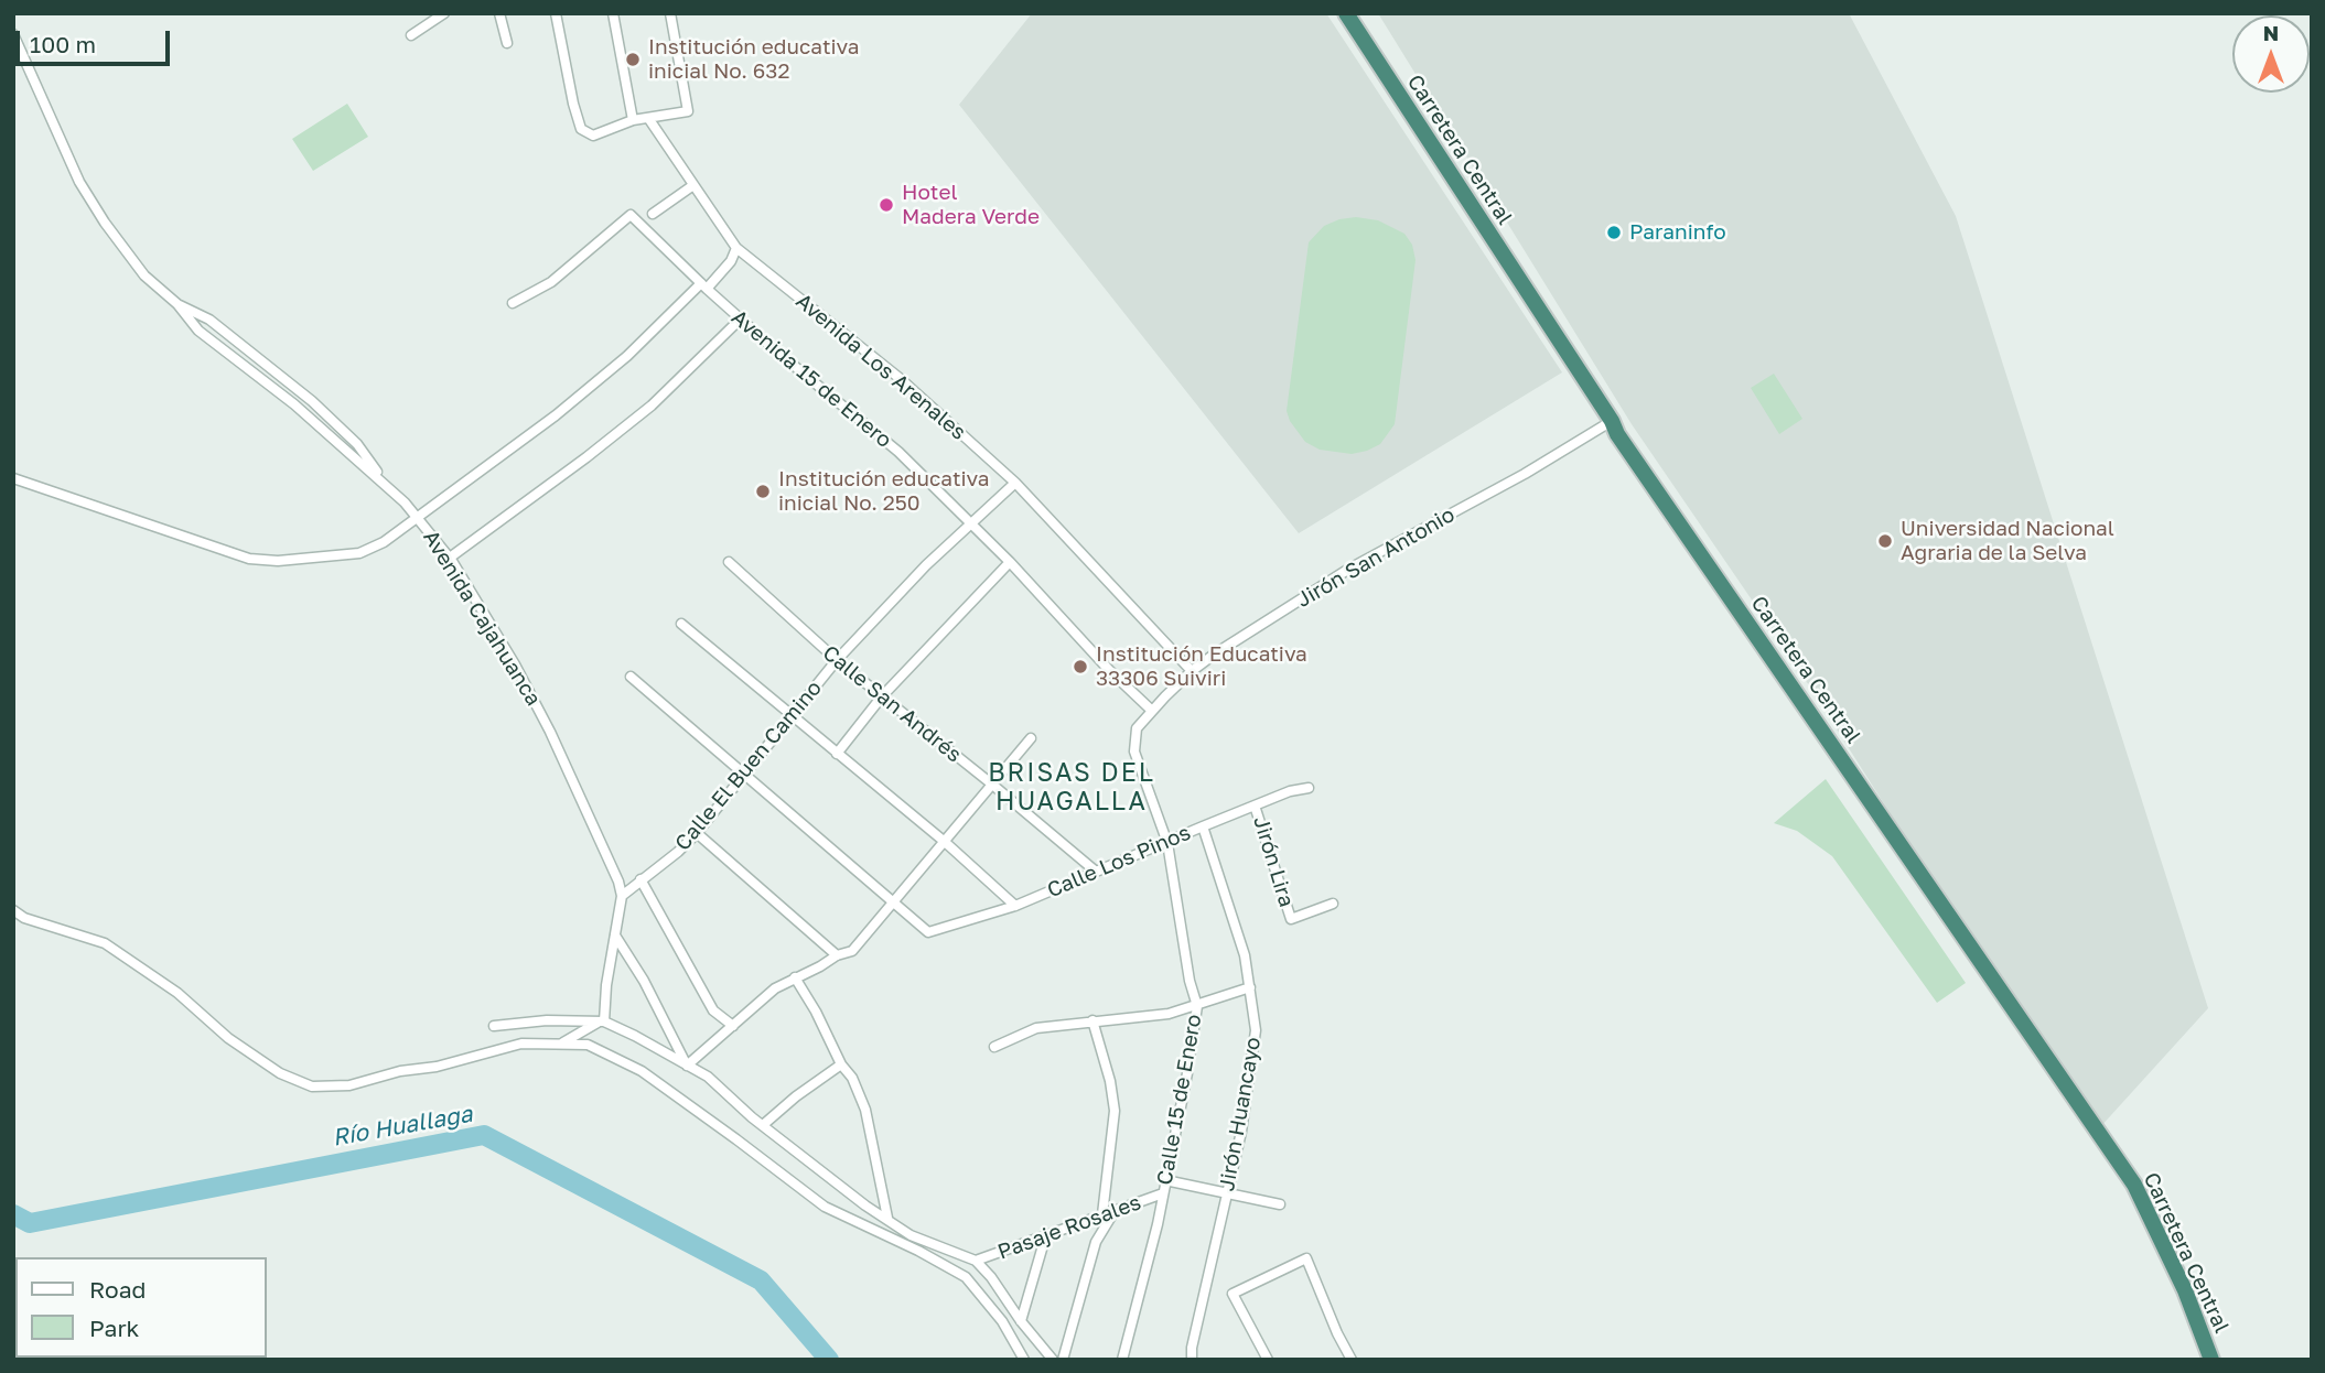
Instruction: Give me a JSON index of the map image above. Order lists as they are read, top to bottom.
{
  "streets": {
    "highway": ["Carretera Central"],
    "street": [
      "Avenida Los Arenales",
      "Avenida 15 de Enero",
      "Jirón San Antonio",
      "Avenida Cajahuanca",
      "Calle San Andrés",
      "Calle El Buen Camino",
      "Calle Los Pinos",
      "Jirón Lira",
      "Calle 15 de Enero",
      "Jirón Huancayo",
      "Pasaje Rosales"
    ]
  },
  "crossings": [
    ["Carretera Central", "Jirón San Antonio"],
    ["Avenida Los Arenales", "Jirón San Antonio"],
    ["Avenida Los Arenales", "Calle El Buen Camino"],
    ["Avenida 15 de Enero", "Jirón San Antonio"],
    ["Avenida 15 de Enero", "Calle El Buen Camino"],
    ["Avenida 15 de Enero", "Calle 15 de Enero"],
    ["Jirón San Antonio", "Calle 15 de Enero"],
    ["Avenida Cajahuanca", "Calle El Buen Camino"],
    ["Calle San Andrés", "Calle El Buen Camino"],
    ["Calle San Andrés", "Calle Los Pinos"],
    ["Calle Los Pinos", "Jirón Lira"],
    ["Calle Los Pinos", "Calle 15 de Enero"],
    ["Calle Los Pinos", "Jirón Huancayo"],
    ["Calle 15 de Enero", "Pasaje Rosales"],
    ["Jirón Huancayo", "Pasaje Rosales"]
  ],
  "districts": ["BRISAS DEL HUAGALLA"],
  "water": ["Río Huallaga"],
  "places": [
    "Institución educativa inicial No. 632",
    "Hotel Madera Verde",
    "Paraninfo",
    "Institución educativa inicial No. 250",
    "Universidad Nacional Agraria de la Selva",
    "Institución Educativa 33306 Suiviri"
  ],
  "legend": ["Road", "Park"],
  "scale_bar": "100 m",
  "north": "top"
}
